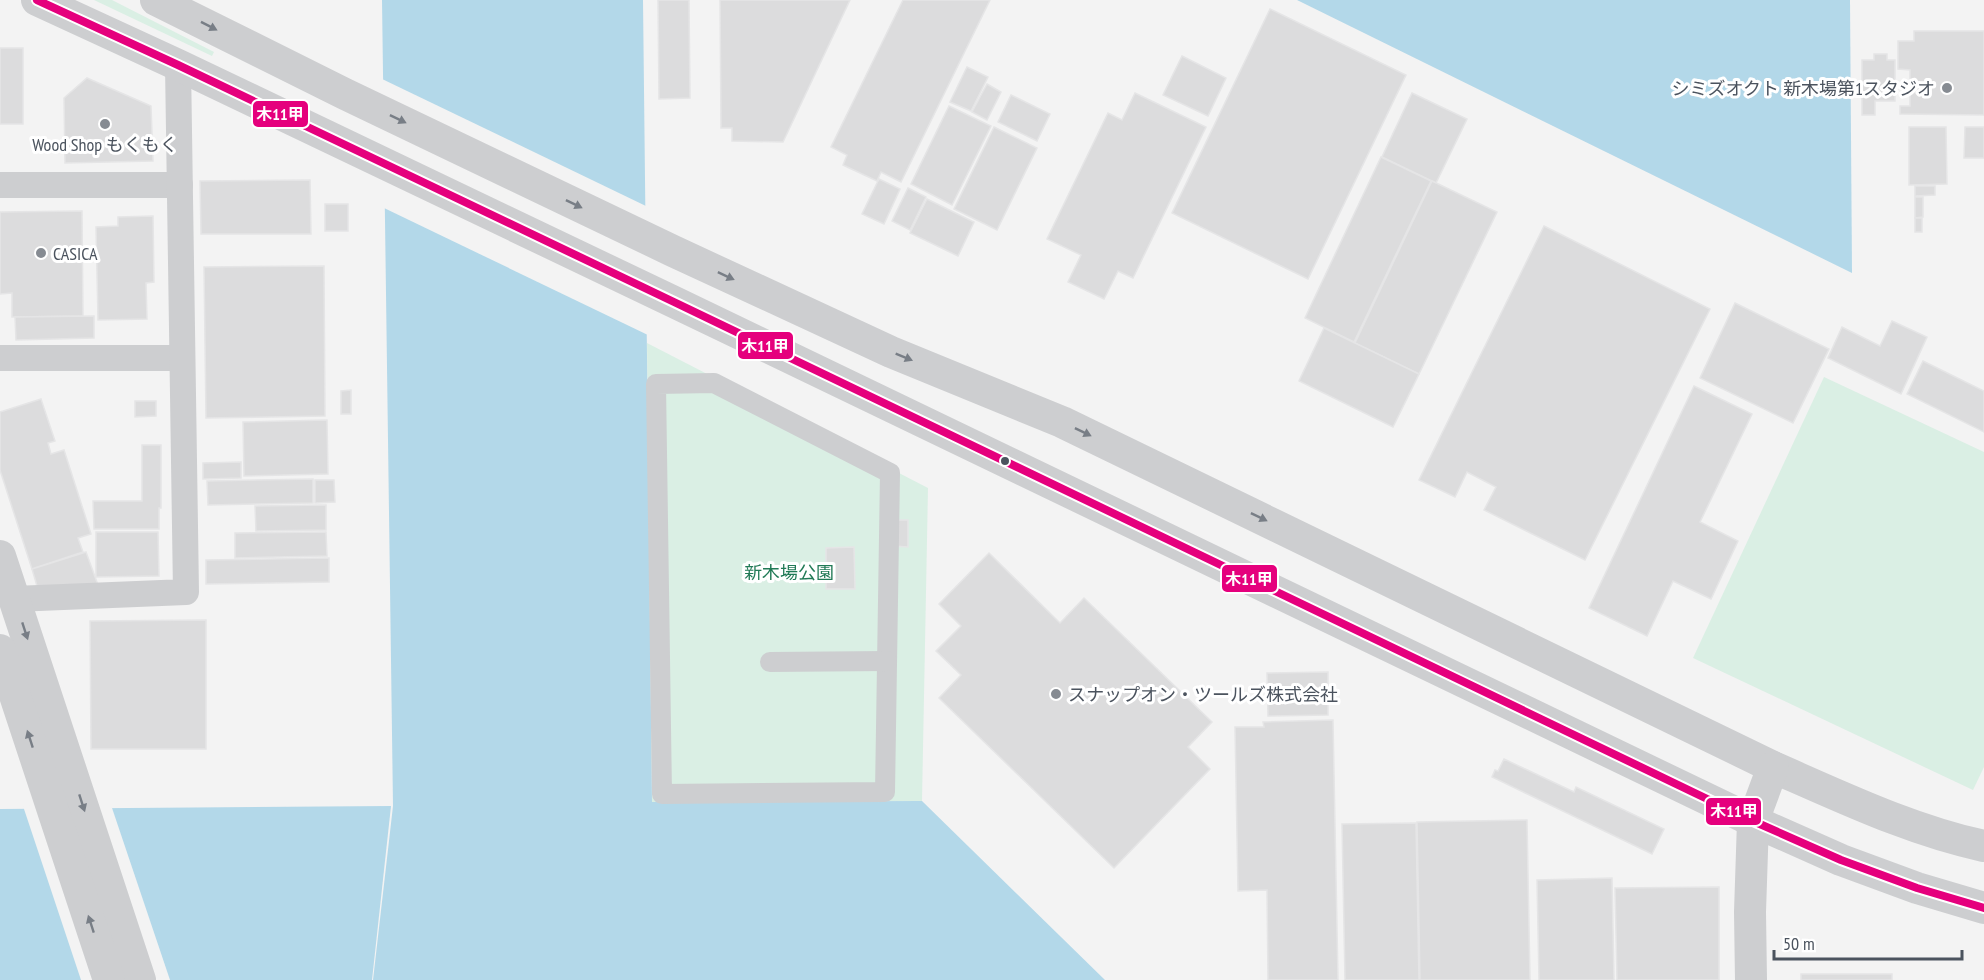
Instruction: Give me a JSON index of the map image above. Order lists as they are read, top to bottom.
{
  "parks": ["新木場公園"],
  "places": [
    "シミズオクト 新木場第1スタジオ",
    "Wood Shop もくもく",
    "CASICA",
    "スナップオン・ツールズ株式会社"
  ],
  "lines": ["transit line 木11甲"],
  "scale_bar": "50 m"
}
